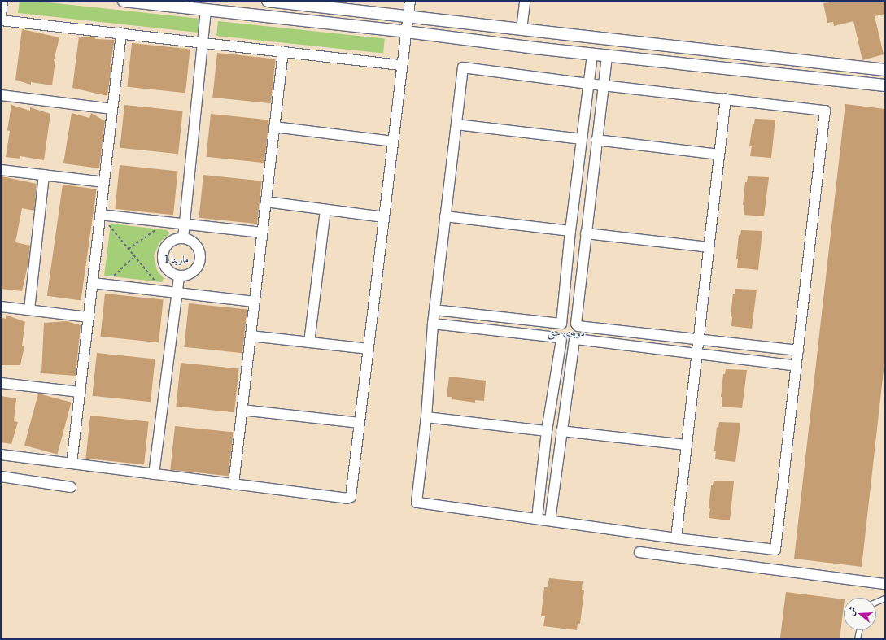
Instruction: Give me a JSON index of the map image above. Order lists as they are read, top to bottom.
{
  "districts": ["مارینا 1", "دوبه‌ی ستی"],
  "north": "left"
}
